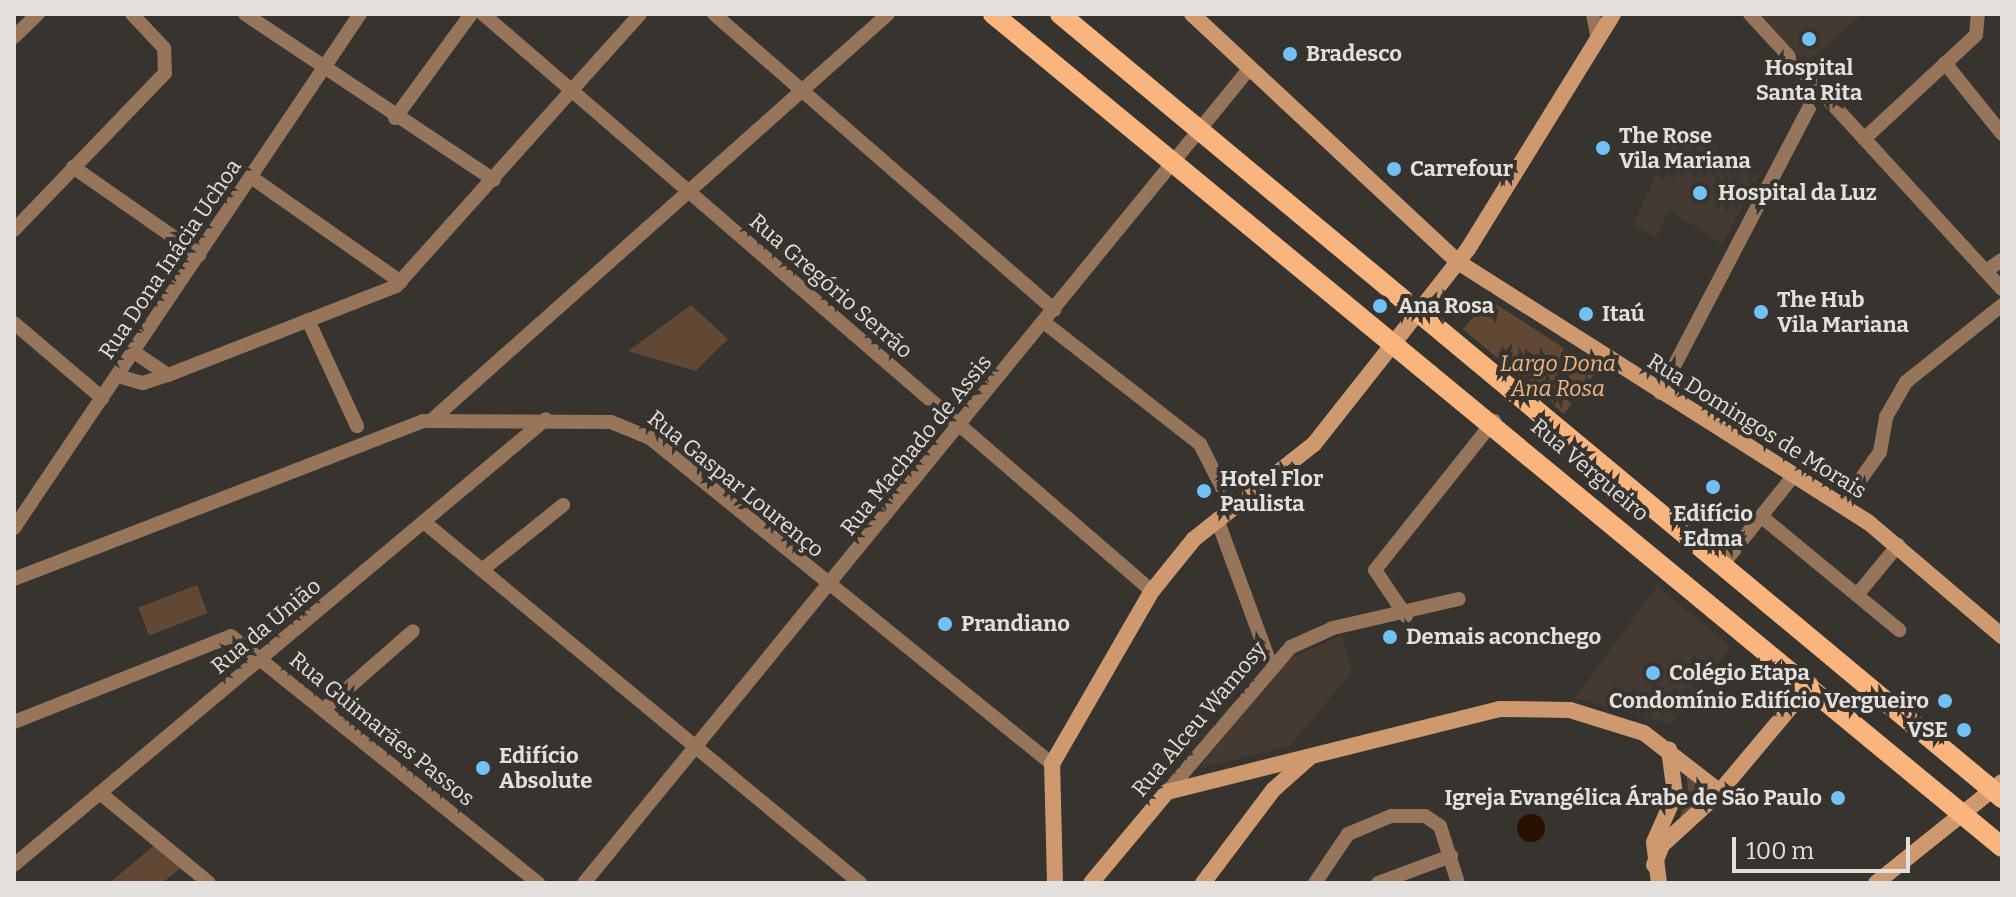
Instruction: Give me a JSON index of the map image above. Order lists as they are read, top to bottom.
{
  "streets": {
    "main road": ["Rua Vergueiro"],
    "street": [
      "Rua Dona Inácia Uchoa",
      "Rua Gregório Serrão",
      "Rua Domingos de Morais",
      "Rua Machado de Assis",
      "Rua Gaspar Lourenço",
      "Rua da União",
      "Rua Alceu Wamosy",
      "Rua Guimarães Passos"
    ]
  },
  "crossings": [
    ["Rua Gregório Serrão", "Rua Machado de Assis"],
    ["Rua Domingos de Morais", "Rua Machado de Assis"],
    ["Rua Machado de Assis", "Rua Vergueiro"],
    ["Rua Machado de Assis", "Rua Gaspar Lourenço"],
    ["Rua Gaspar Lourenço", "Rua da União"],
    ["Rua da União", "Rua Guimarães Passos"]
  ],
  "parks": ["Largo Dona Ana Rosa"],
  "places": [
    "Hospital Santa Rita",
    "Bradesco",
    "The Rose Vila Mariana",
    "Carrefour",
    "Hospital da Luz",
    "Ana Rosa",
    "The Hub Vila Mariana",
    "Itaú",
    "Edifício Edma",
    "Hotel Flor Paulista",
    "Prandiano",
    "Demais aconchego",
    "Colégio Etapa",
    "Condomínio Edifício Vergueiro",
    "VSE",
    "Edifício Absolute",
    "Igreja Evangélica Árabe de São Paulo"
  ],
  "scale_bar": "100 m"
}
